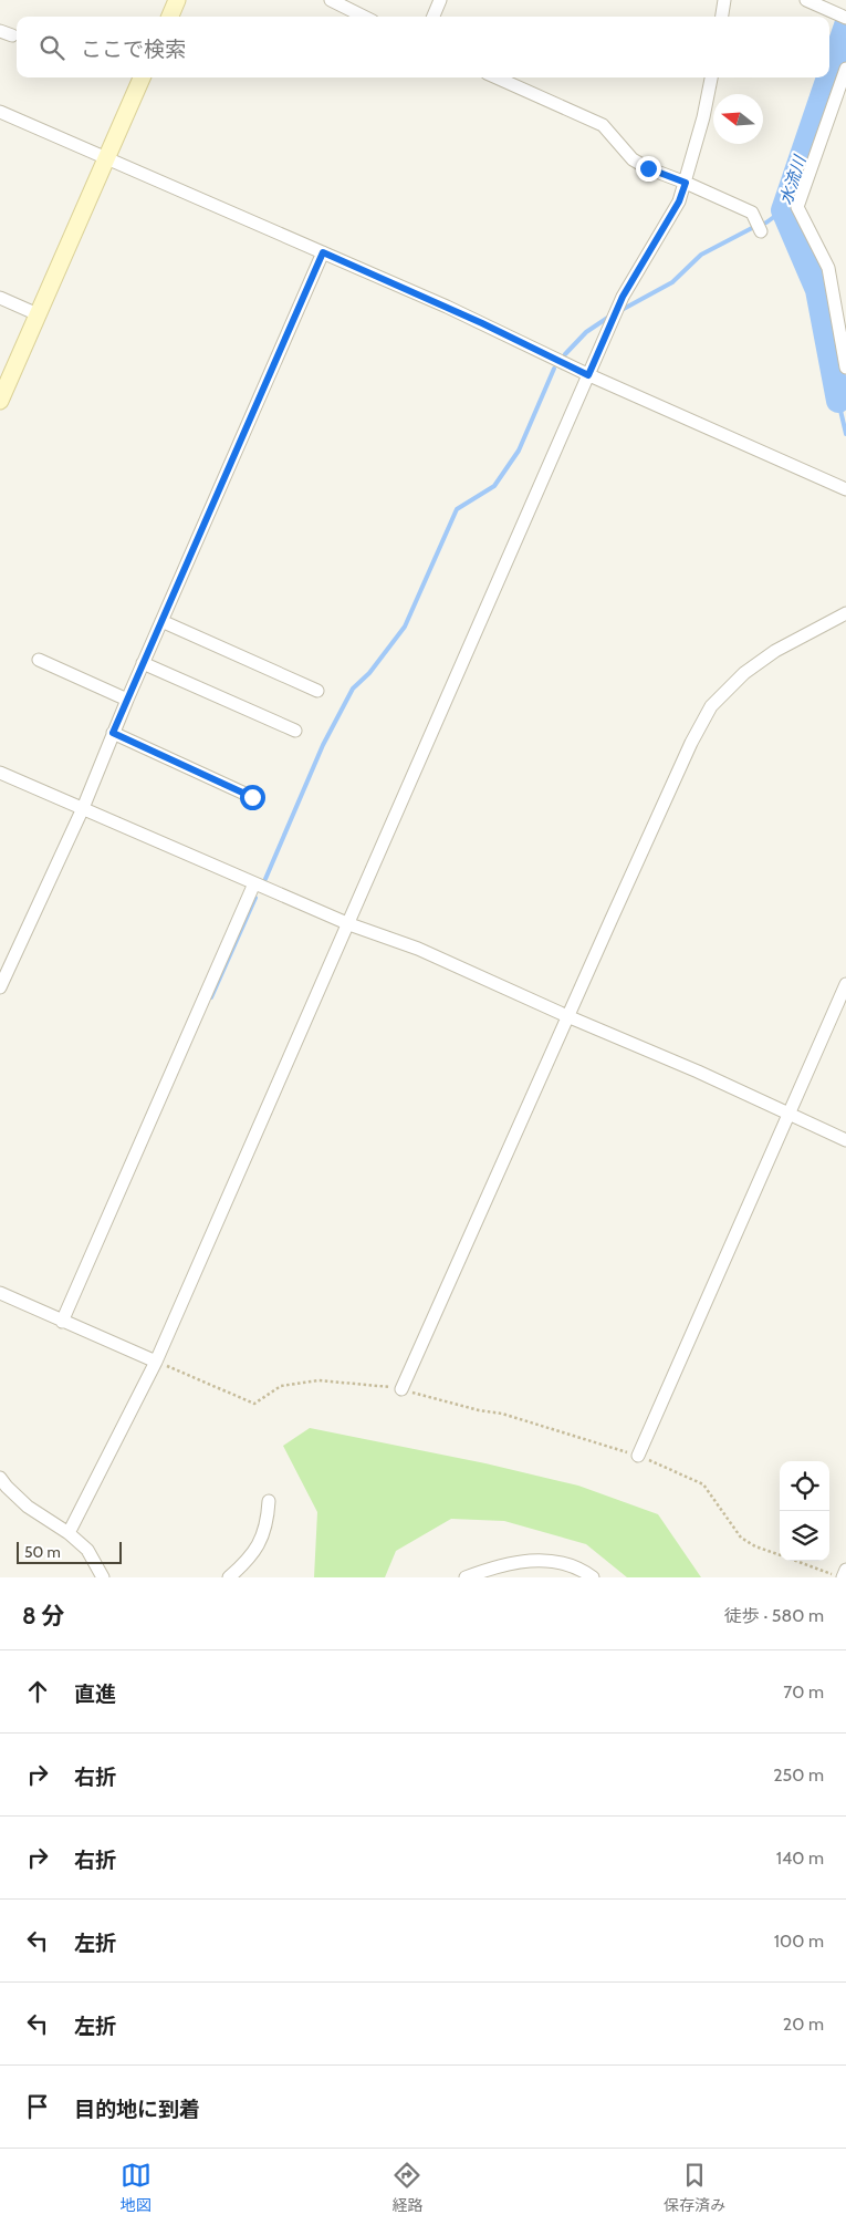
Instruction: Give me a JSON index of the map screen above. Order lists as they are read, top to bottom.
{
  "water": ["水流川"],
  "scale_bar": "50 m",
  "north": "left",
  "page": {
    "search": "ここで検索",
    "scale": "50 m",
    "heading": ["8 分", "徒歩 · 580 m"],
    "list": [
      ["直進", "70 m"],
      ["右折", "250 m"],
      ["右折", "140 m"],
      ["左折", "100 m"],
      ["左折", "20 m"],
      "目的地に到着"
    ],
    "nav": ["地図", "経路", "保存済み"]
  }
}
